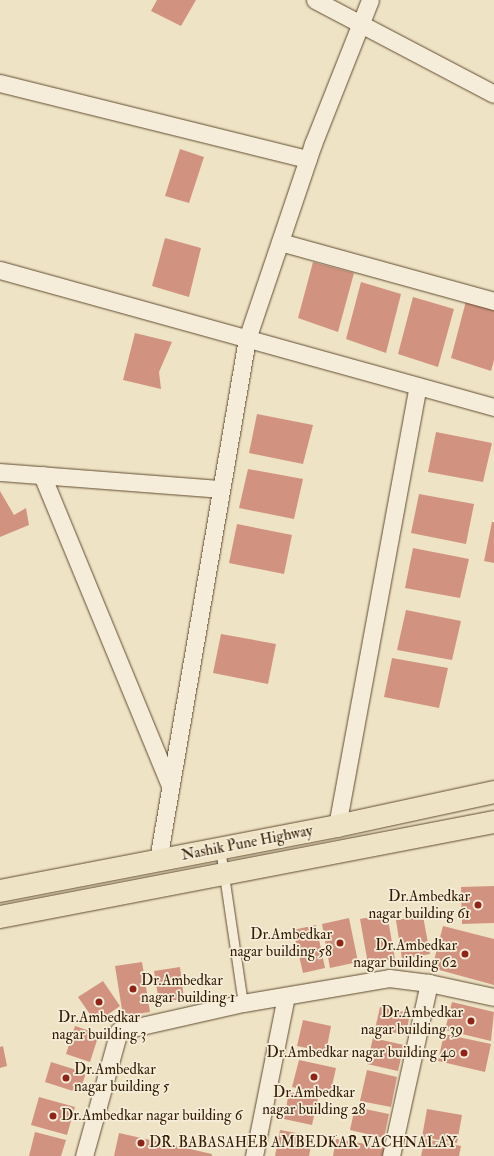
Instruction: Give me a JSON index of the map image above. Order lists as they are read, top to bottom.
{
  "streets": {
    "highway": ["Nashik Pune Highway"]
  },
  "places": [
    "Dr.Ambedkar nagar building 61",
    "Dr.Ambedkar nagar building 58",
    "Dr.Ambedkar nagar building 62",
    "Dr.Ambedkar nagar building 1",
    "Dr.Ambedkar nagar building 3",
    "Dr.Ambedkar nagar building 39",
    "Dr.Ambedkar nagar building 40",
    "Dr.Ambedkar nagar building 28",
    "Dr.Ambedkar nagar building 5",
    "Dr.Ambedkar nagar building 6",
    "DR. BABASAHEB AMBEDKAR VACHNALAY"
  ]
}
